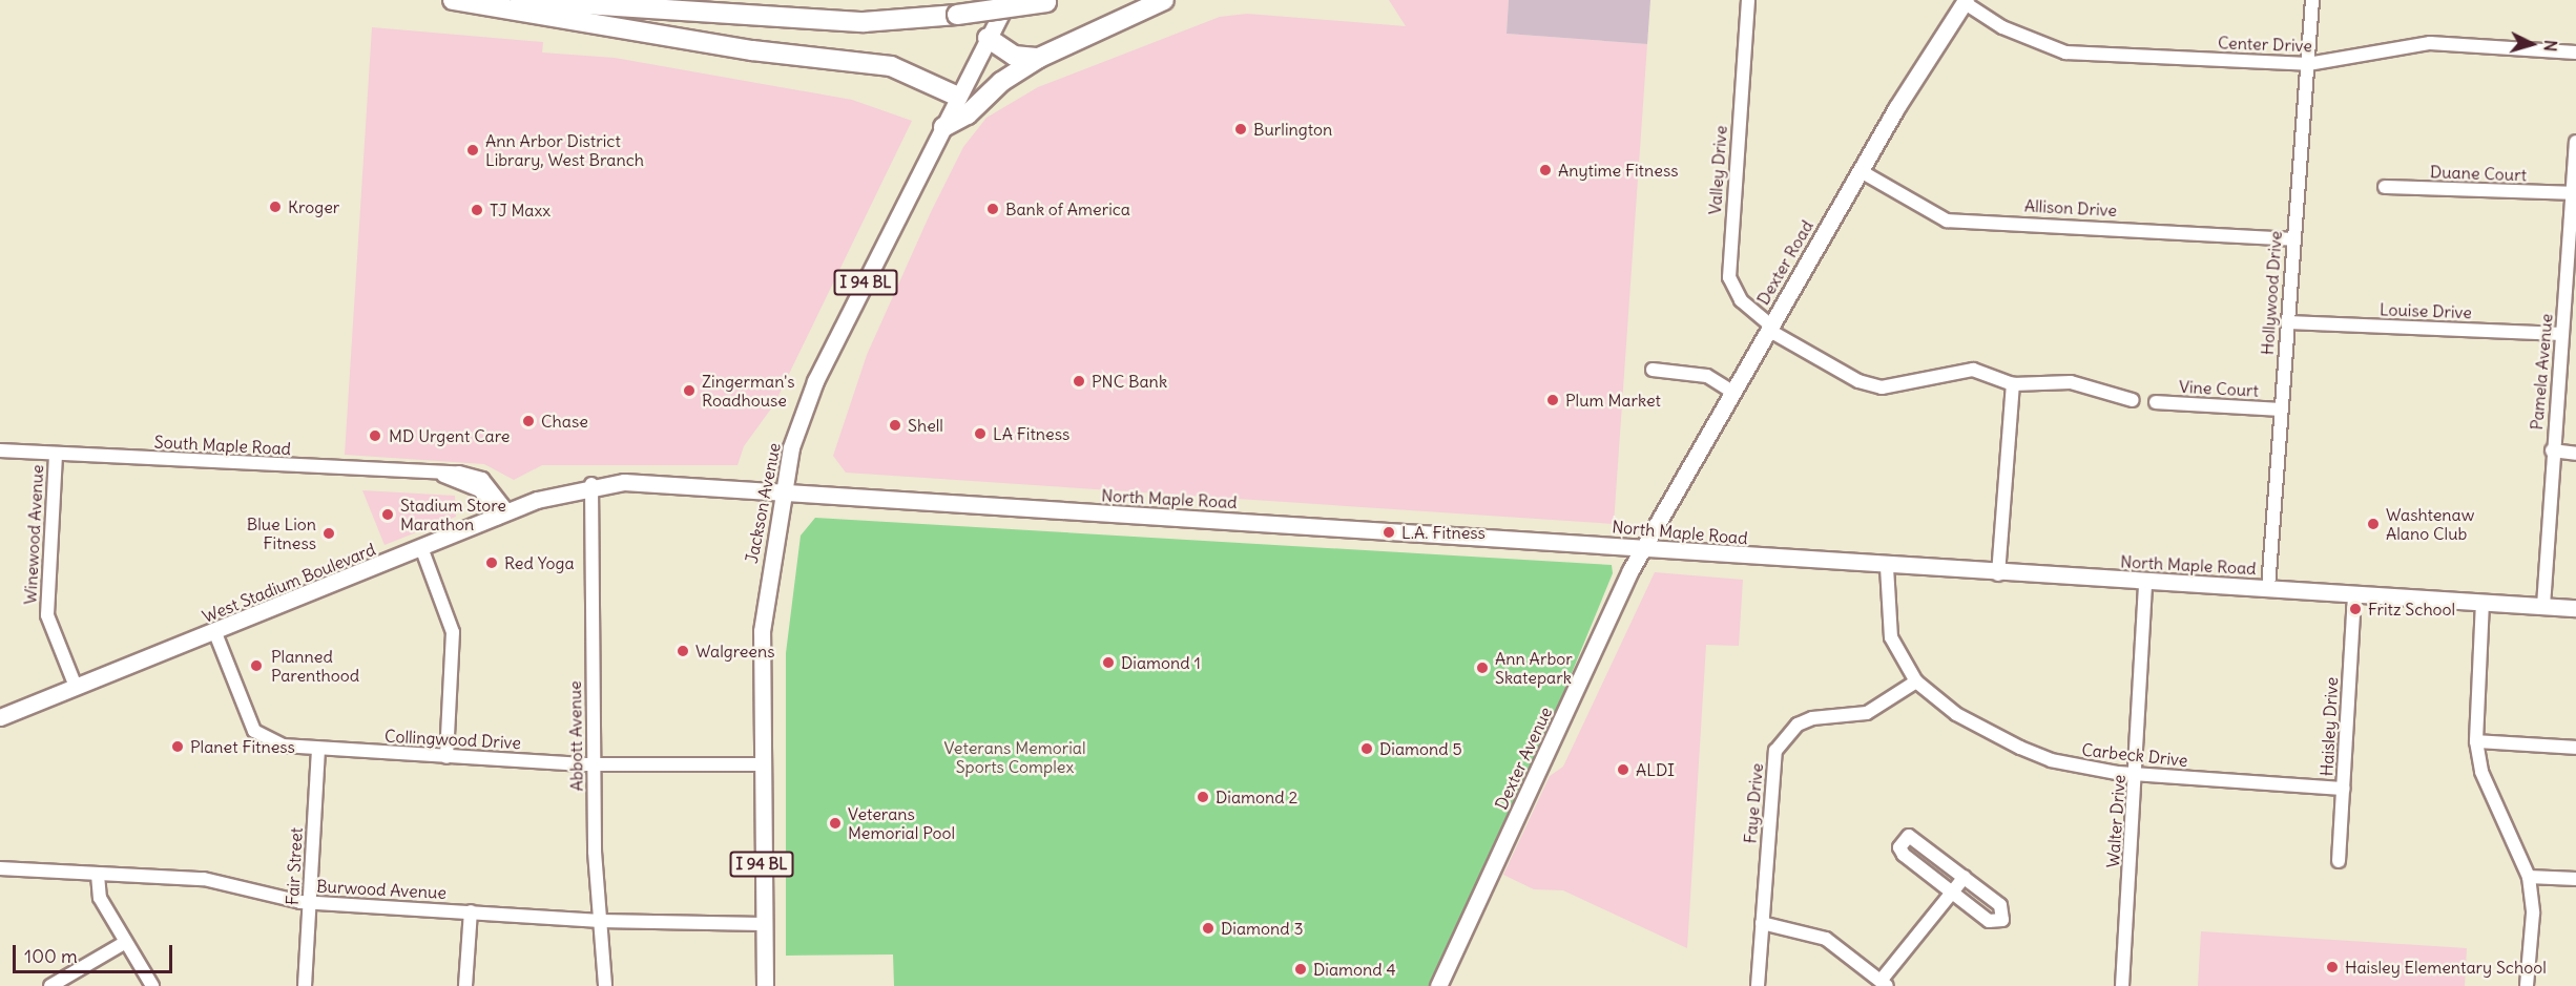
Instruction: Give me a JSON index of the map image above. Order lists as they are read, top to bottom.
{
  "streets": {
    "main road": [
      "Dexter Road",
      "I 94 BL",
      "North Maple Road",
      "Jackson Avenue",
      "West Stadium Boulevard",
      "Dexter Avenue"
    ],
    "street": [
      "Center Drive",
      "Valley Drive",
      "Duane Court",
      "Allison Drive",
      "Hollywood Drive",
      "Louise Drive",
      "Pamela Avenue",
      "Vine Court",
      "South Maple Road",
      "Winewood Avenue",
      "Haisley Drive",
      "Abbott Avenue",
      "Collingwood Drive",
      "Carbeck Drive",
      "Faye Drive",
      "Walter Drive",
      "Fair Street",
      "Burwood Avenue"
    ]
  },
  "crossings": [
    ["Center Drive", "Dexter Road"],
    ["Center Drive", "Hollywood Drive"],
    ["Valley Drive", "Dexter Road"],
    ["Duane Court", "Pamela Avenue"],
    ["Allison Drive", "Dexter Road"],
    ["Allison Drive", "Hollywood Drive"],
    ["Dexter Road", "North Maple Road"],
    ["Dexter Road", "Dexter Avenue"],
    ["Hollywood Drive", "Louise Drive"],
    ["Hollywood Drive", "Vine Court"],
    ["Hollywood Drive", "North Maple Road"],
    ["Louise Drive", "Pamela Avenue"],
    ["Pamela Avenue", "North Maple Road"],
    ["South Maple Road", "Winewood Avenue"],
    ["South Maple Road", "West Stadium Boulevard"],
    ["North Maple Road", "Jackson Avenue"],
    ["North Maple Road", "Haisley Drive"],
    ["North Maple Road", "Carbeck Drive"],
    ["North Maple Road", "Dexter Avenue"],
    ["North Maple Road", "Walter Drive"],
    ["Jackson Avenue", "Collingwood Drive"],
    ["Jackson Avenue", "Burwood Avenue"],
    ["Winewood Avenue", "West Stadium Boulevard"],
    ["West Stadium Boulevard", "Abbott Avenue"],
    ["West Stadium Boulevard", "Collingwood Drive"],
    ["Haisley Drive", "Carbeck Drive"],
    ["Abbott Avenue", "Collingwood Drive"],
    ["Abbott Avenue", "Burwood Avenue"],
    ["Collingwood Drive", "Fair Street"],
    ["Carbeck Drive", "Faye Drive"],
    ["Carbeck Drive", "Walter Drive"],
    ["Fair Street", "Burwood Avenue"]
  ],
  "parks": ["Veterans Memorial Sports Complex"],
  "places": [
    "Burlington",
    "Ann Arbor District Library, West Branch",
    "Anytime Fitness",
    "Kroger",
    "Bank of America",
    "TJ Maxx",
    "PNC Bank",
    "Zingerman's Roadhouse",
    "Plum Market",
    "Chase",
    "Shell",
    "LA Fitness",
    "MD Urgent Care",
    "Stadium Store Marathon",
    "Washtenaw Alano Club",
    "L.A. Fitness",
    "Blue Lion Fitness",
    "Red Yoga",
    "Fritz School",
    "Walgreens",
    "Diamond 1",
    "Planned Parenthood",
    "Ann Arbor Skatepark",
    "Planet Fitness",
    "Diamond 5",
    "ALDI",
    "Diamond 2",
    "Veterans Memorial Pool",
    "Diamond 3",
    "Haisley Elementary School",
    "Diamond 4"
  ],
  "scale_bar": "100 m",
  "north": "right"
}
